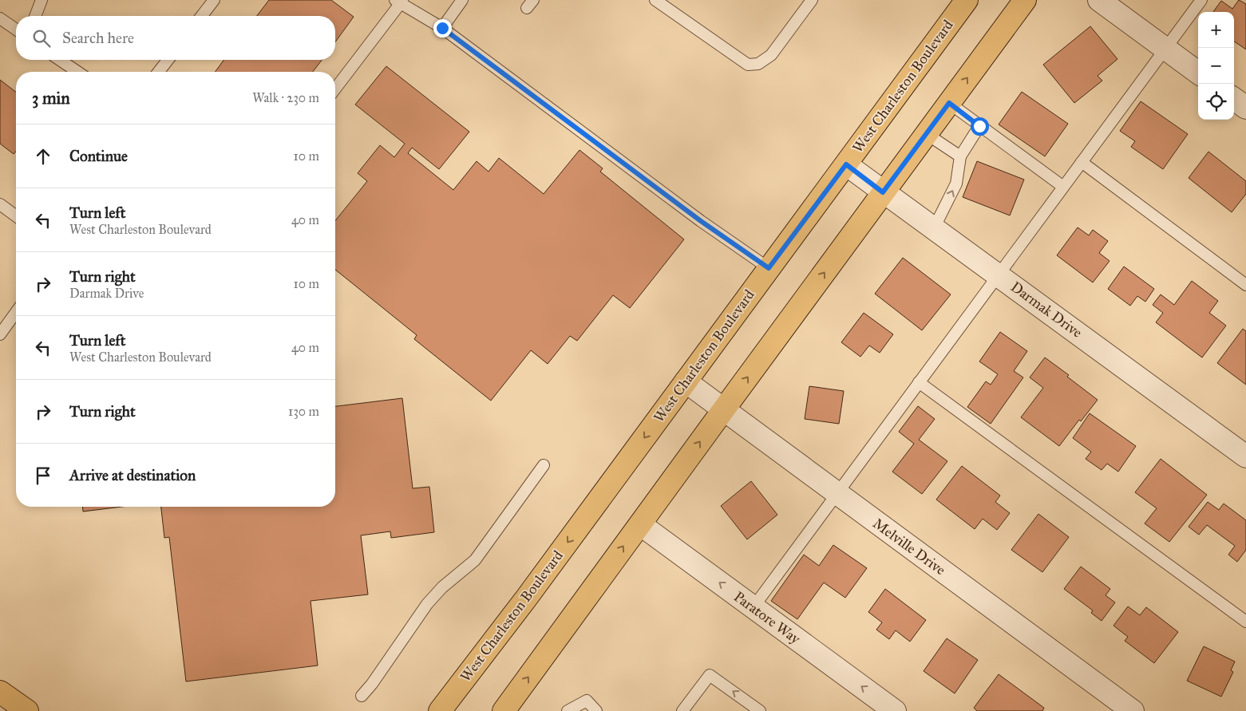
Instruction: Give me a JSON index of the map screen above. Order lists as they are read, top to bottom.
{
  "streets": {
    "main road": ["West Charleston Boulevard"],
    "street": ["Darmak Drive", "Melville Drive", "Paratore Way"]
  },
  "crossings": [
    ["West Charleston Boulevard", "Darmak Drive"],
    ["West Charleston Boulevard", "Melville Drive"]
  ],
  "one_way": ["Paratore Way"],
  "page": {
    "map_buttons": ["+", "−"],
    "search": "Search here",
    "heading": ["3 min", "Walk · 230 m"],
    "list": [
      ["Continue", "10 m"],
      ["Turn left", "West Charleston Boulevard", "40 m"],
      ["Turn right", "Darmak Drive", "10 m"],
      ["Turn left", "West Charleston Boulevard", "40 m"],
      ["Turn right", "130 m"],
      "Arrive at destination"
    ]
  }
}
